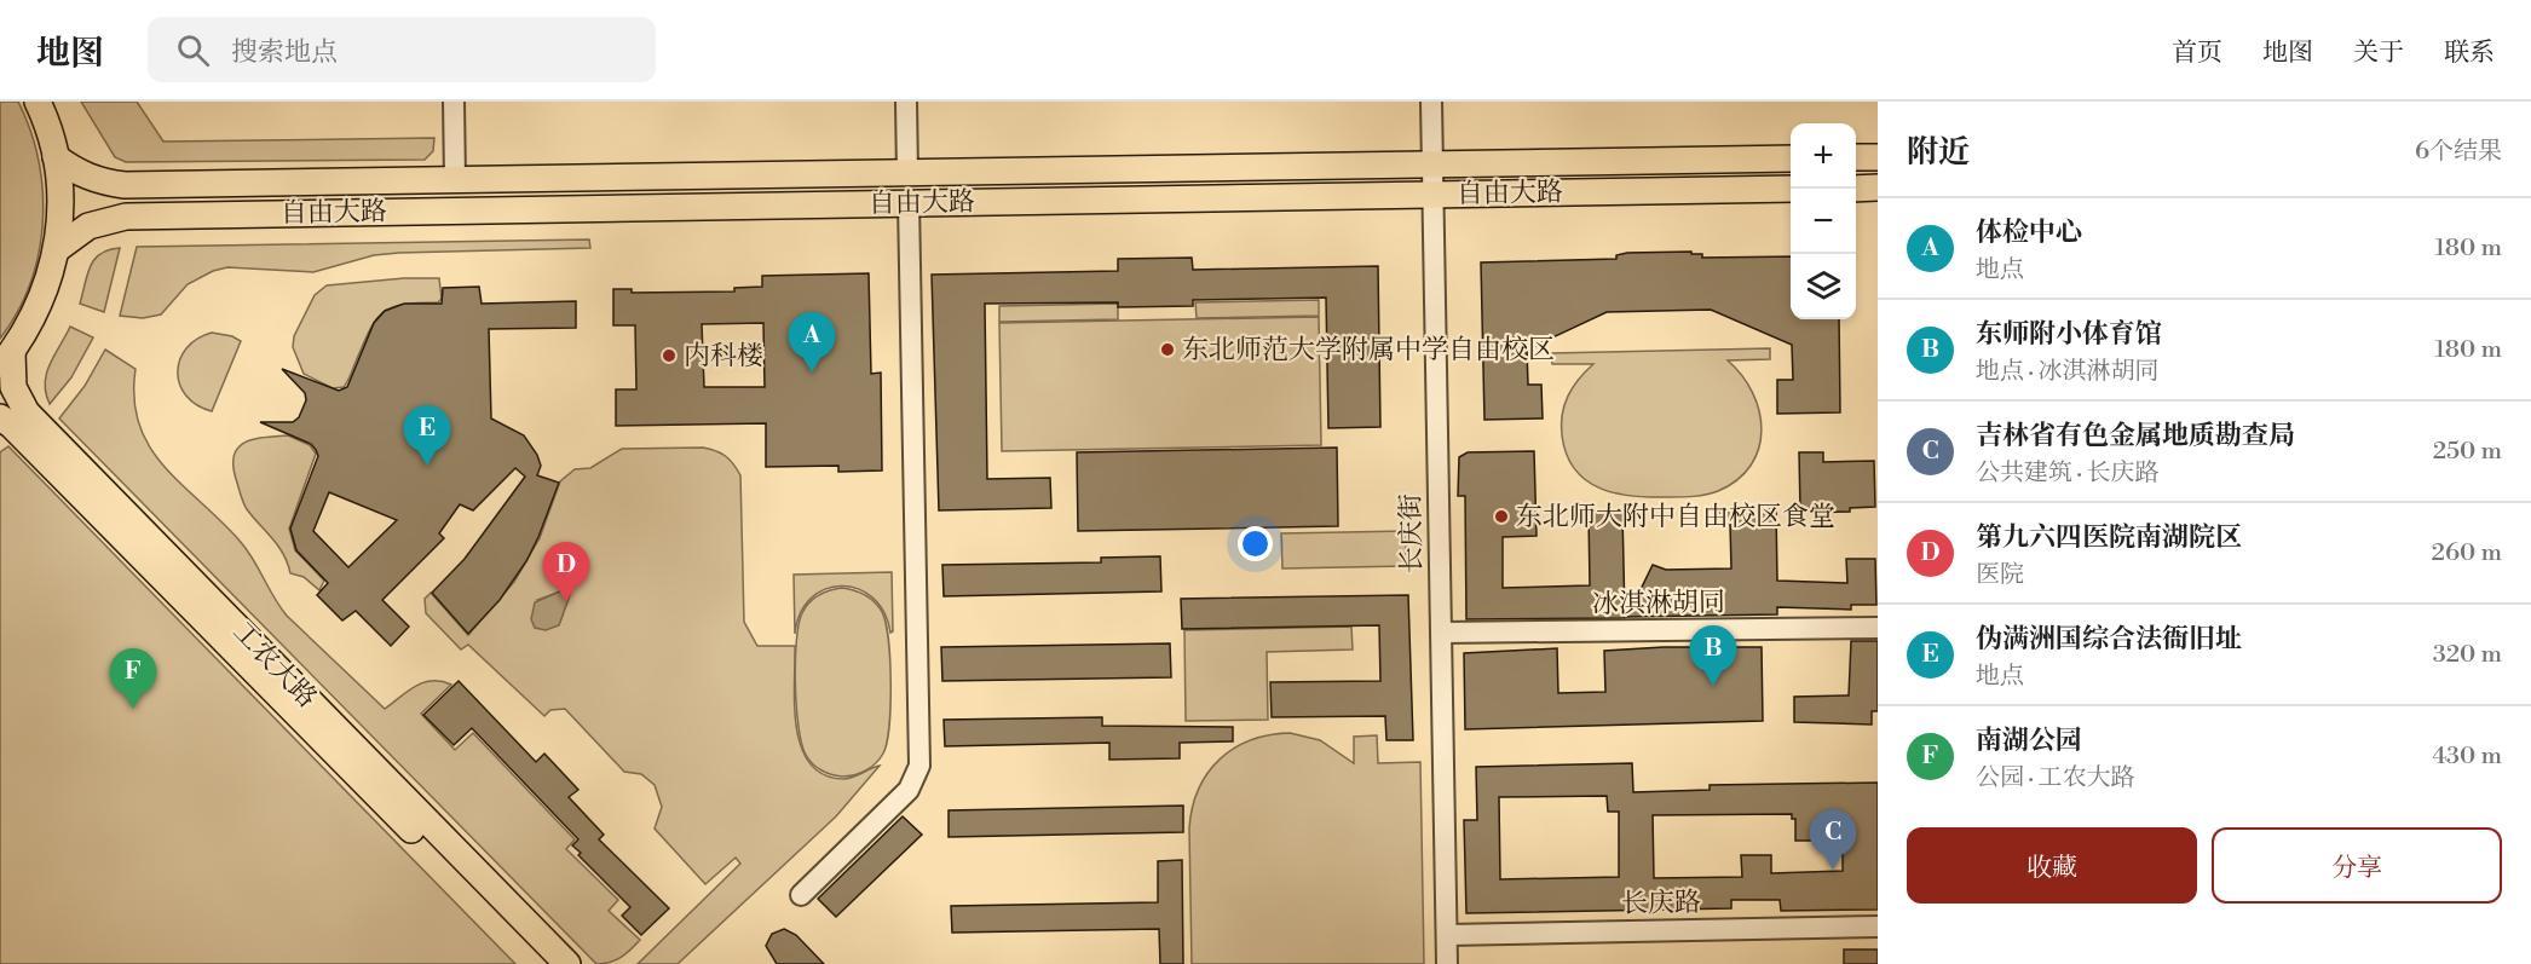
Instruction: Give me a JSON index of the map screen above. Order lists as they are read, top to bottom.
{
  "streets": {
    "main road": ["自由大路", "工农大路"],
    "street": ["长庆街", "冰淇淋胡同", "长庆路"]
  },
  "crossings": [
    ["自由大路", "长庆街"],
    ["长庆街", "冰淇淋胡同"],
    ["长庆街", "长庆路"]
  ],
  "places": ["东北师范大学附属中学自由校区", "内科楼", "东北师大附中自由校区食堂"],
  "page": {
    "header": "地图",
    "search": "搜索地点",
    "nav": [
      "首页",
      "地图",
      "关于",
      "联系"
    ],
    "heading": ["附近", "6个结果"],
    "map_buttons": ["+", "−"],
    "list": [
      {
        "mark": "A",
        "name": "体检中心",
        "note": "地点",
        "value": "180 m"
      },
      {
        "mark": "B",
        "name": "东师附小体育馆",
        "note": "地点 · 冰淇淋胡同",
        "value": "180 m"
      },
      {
        "mark": "C",
        "name": "吉林省有色金属地质勘查局",
        "note": "公共建筑 · 长庆路",
        "value": "250 m"
      },
      {
        "mark": "D",
        "name": "第九六四医院南湖院区",
        "note": "医院",
        "value": "260 m"
      },
      {
        "mark": "E",
        "name": "伪满洲国综合法衙旧址",
        "note": "地点",
        "value": "320 m"
      },
      {
        "mark": "F",
        "name": "南湖公园",
        "note": "公园 · 工农大路",
        "value": "430 m"
      }
    ],
    "pins": [
      "A",
      "E",
      "D",
      "B",
      "F",
      "C"
    ],
    "buttons": ["收藏", "分享"]
  }
}
